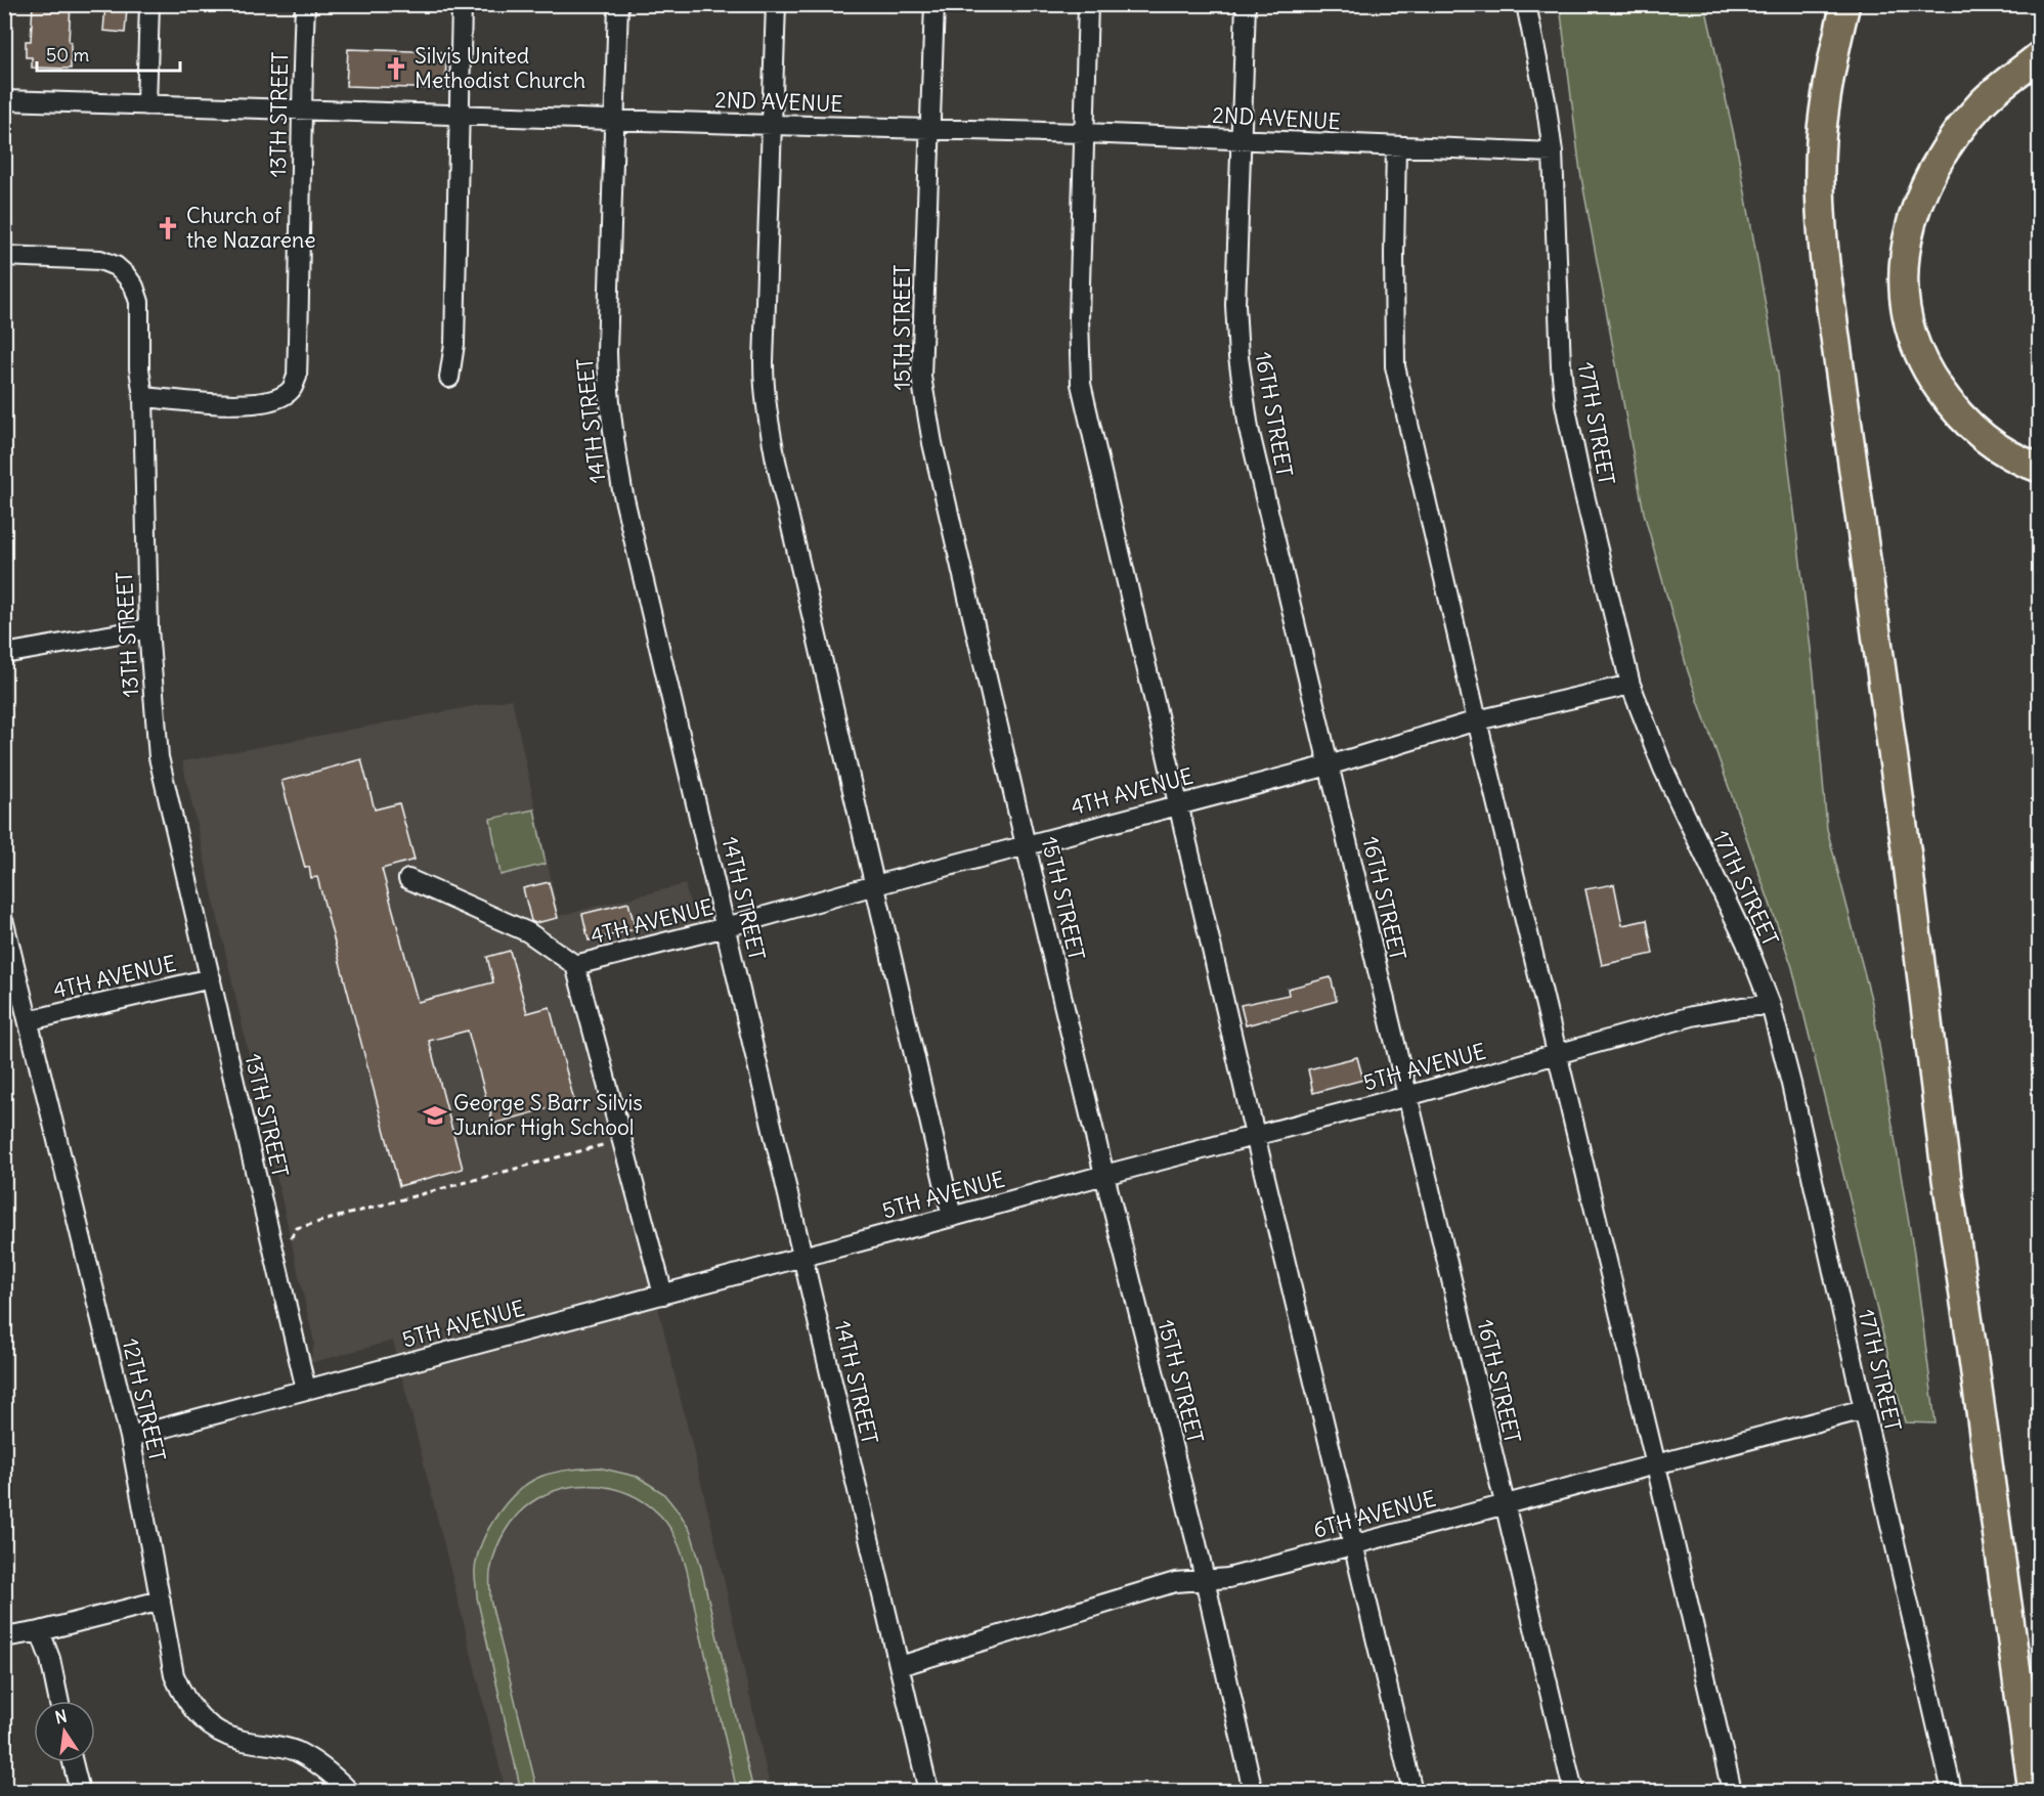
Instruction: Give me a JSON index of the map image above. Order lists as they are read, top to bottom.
{
  "streets": {
    "street": [
      "2ND AVENUE",
      "13TH STREET",
      "15TH STREET",
      "16TH STREET",
      "14TH STREET",
      "17TH STREET",
      "4TH AVENUE",
      "5TH AVENUE",
      "12TH STREET",
      "6TH AVENUE"
    ]
  },
  "crossings": [
    ["2ND AVENUE", "13TH STREET"],
    ["2ND AVENUE", "15TH STREET"],
    ["2ND AVENUE", "16TH STREET"],
    ["2ND AVENUE", "14TH STREET"],
    ["2ND AVENUE", "17TH STREET"],
    ["13TH STREET", "4TH AVENUE"],
    ["13TH STREET", "5TH AVENUE"],
    ["15TH STREET", "4TH AVENUE"],
    ["15TH STREET", "5TH AVENUE"],
    ["15TH STREET", "6TH AVENUE"],
    ["16TH STREET", "4TH AVENUE"],
    ["16TH STREET", "5TH AVENUE"],
    ["16TH STREET", "6TH AVENUE"],
    ["14TH STREET", "4TH AVENUE"],
    ["14TH STREET", "5TH AVENUE"],
    ["14TH STREET", "6TH AVENUE"],
    ["17TH STREET", "4TH AVENUE"],
    ["17TH STREET", "5TH AVENUE"],
    ["17TH STREET", "6TH AVENUE"],
    ["4TH AVENUE", "12TH STREET"],
    ["5TH AVENUE", "12TH STREET"]
  ],
  "places": {
    "church": ["Silvis United Methodist Church", "Church of the Nazarene"],
    "school or university": ["George S Barr Silvis Junior High School"]
  },
  "scale_bar": "50 m",
  "north": "top"
}
